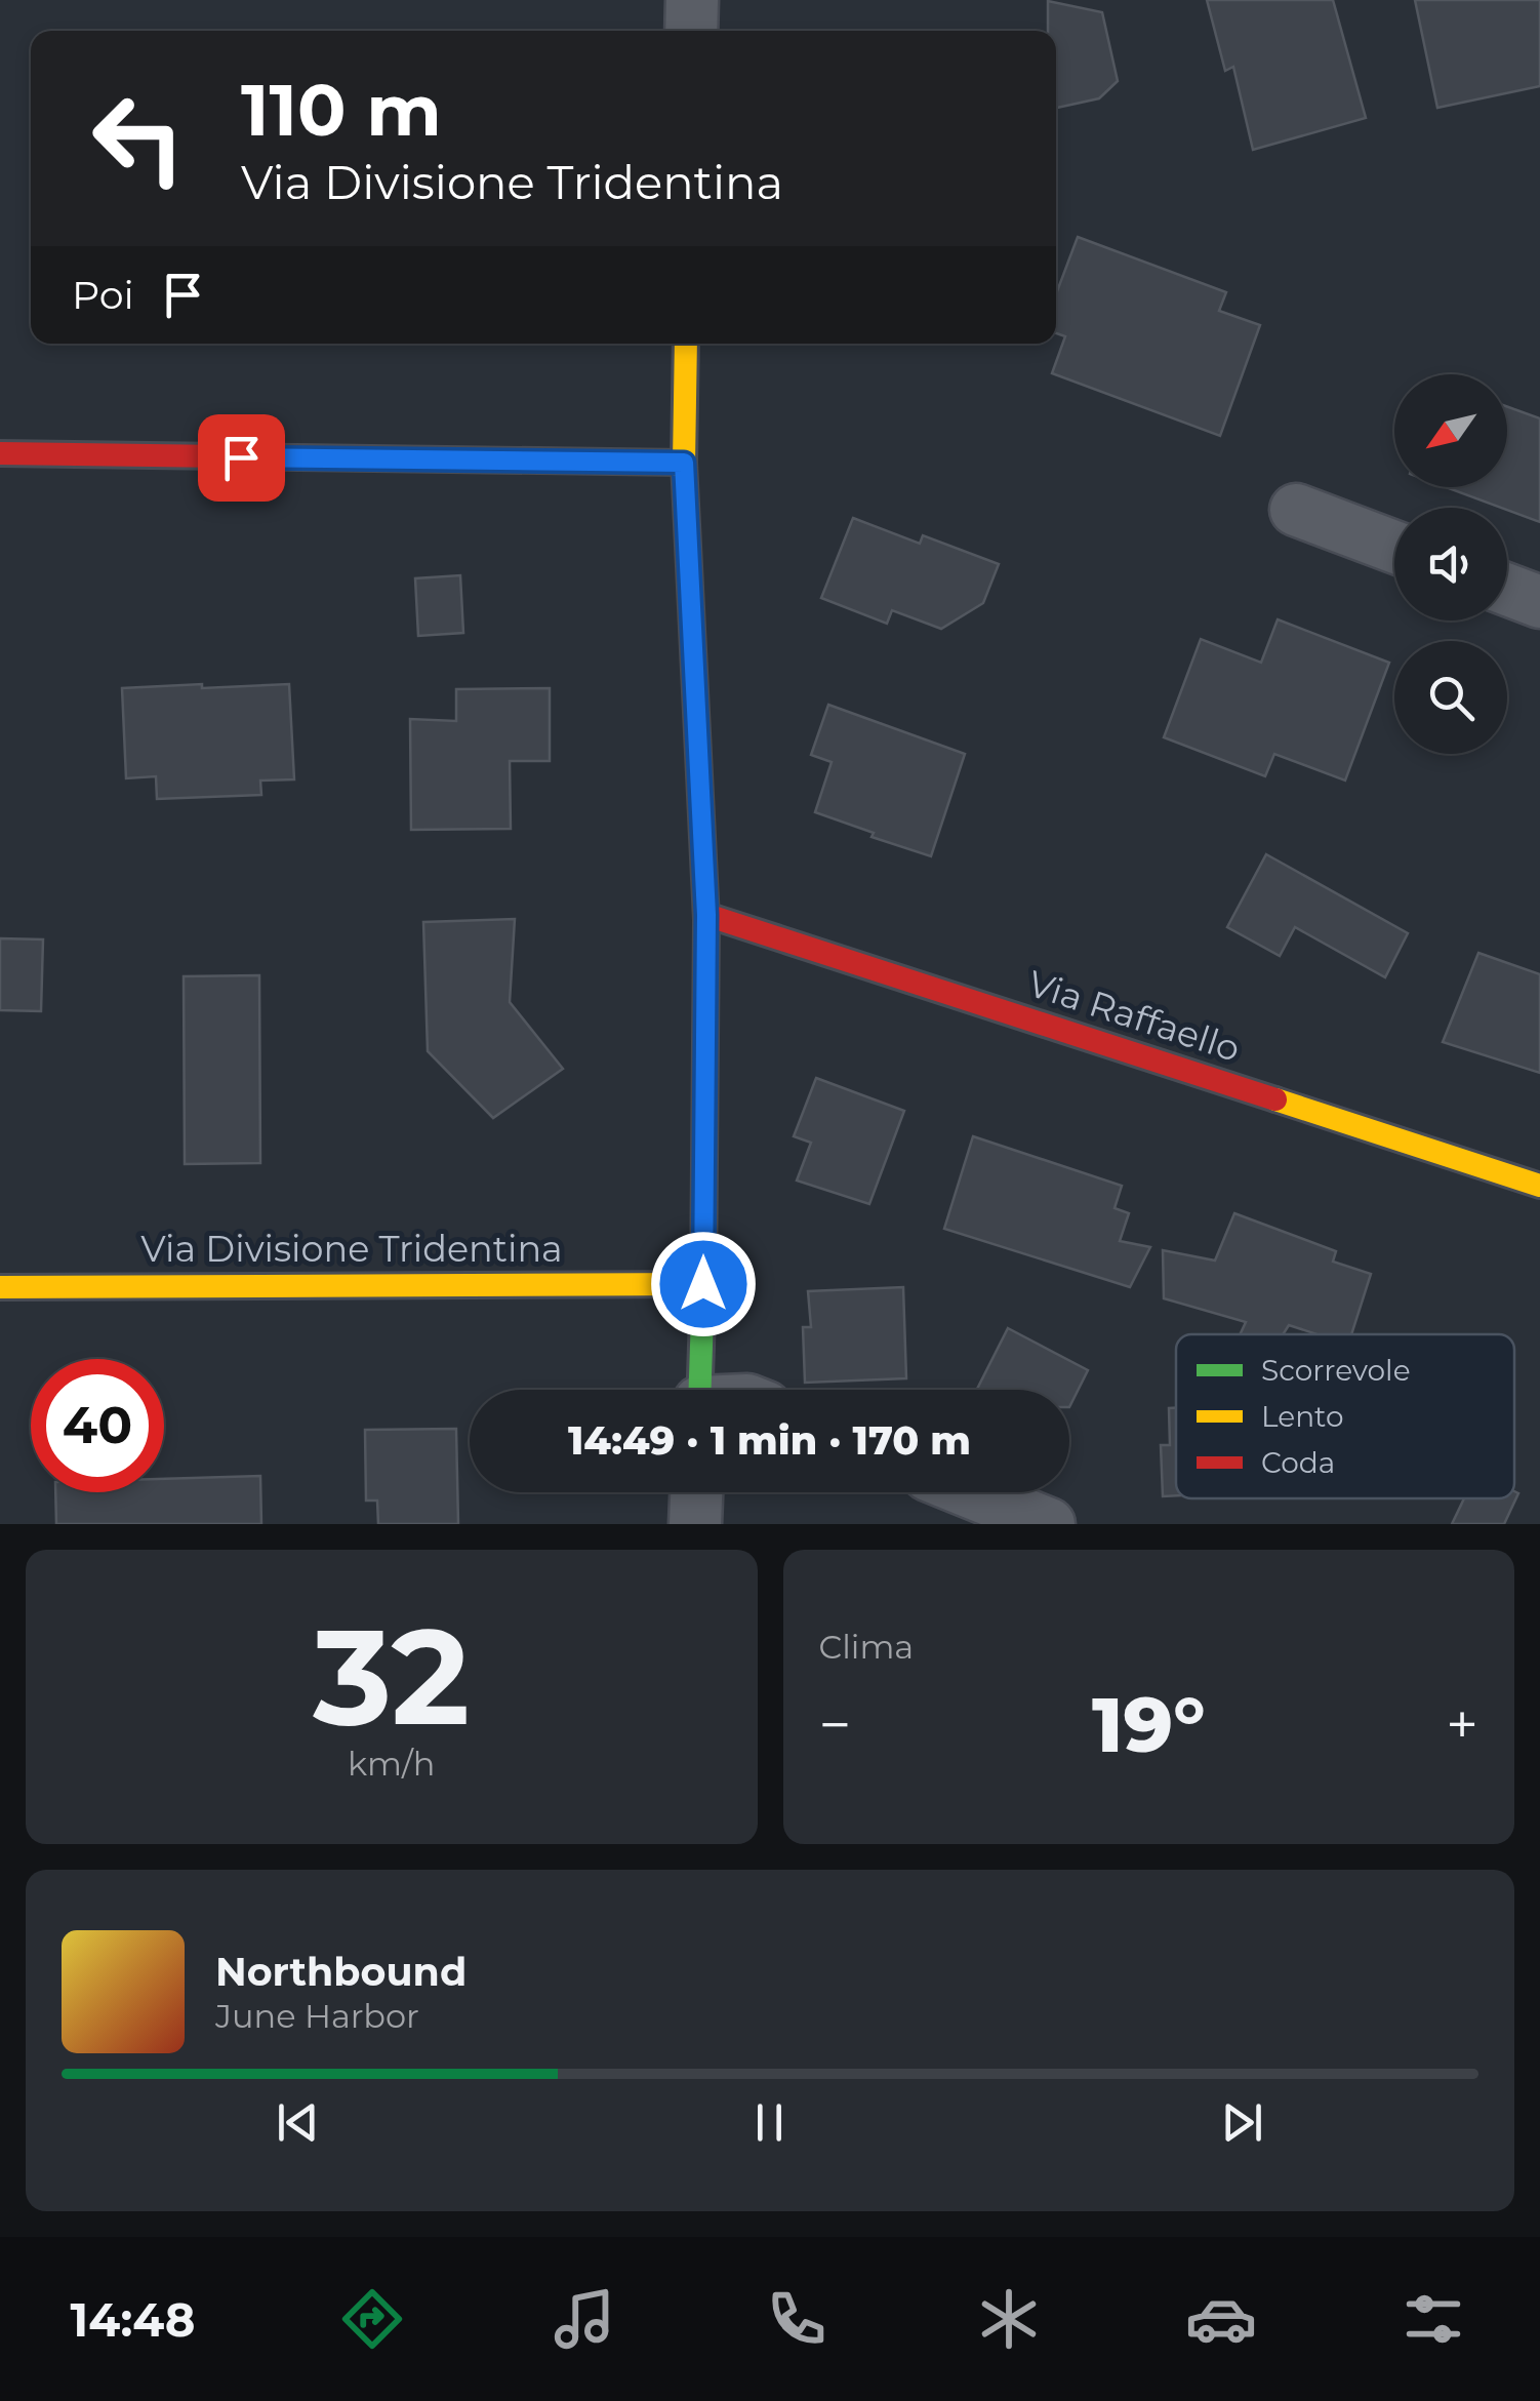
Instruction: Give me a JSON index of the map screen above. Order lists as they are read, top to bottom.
{
  "streets": {
    "street": ["Via Raffaello", "Via Divisione Tridentina"]
  },
  "legend": ["Scorrevole", "Lento", "Coda"],
  "north": "bottom left",
  "page": {
    "turn": ["110 m", "Via Divisione Tridentina"],
    "then": "Poi",
    "limit": "40",
    "trip": "14:49 · 1 min · 170 m",
    "tile": [
      ["32", "km/h"],
      "Clima"
    ],
    "heat": ["−", "19°", "+"],
    "song": ["Northbound", "June Harbor"],
    "tabs": "14:48"
  }
}
